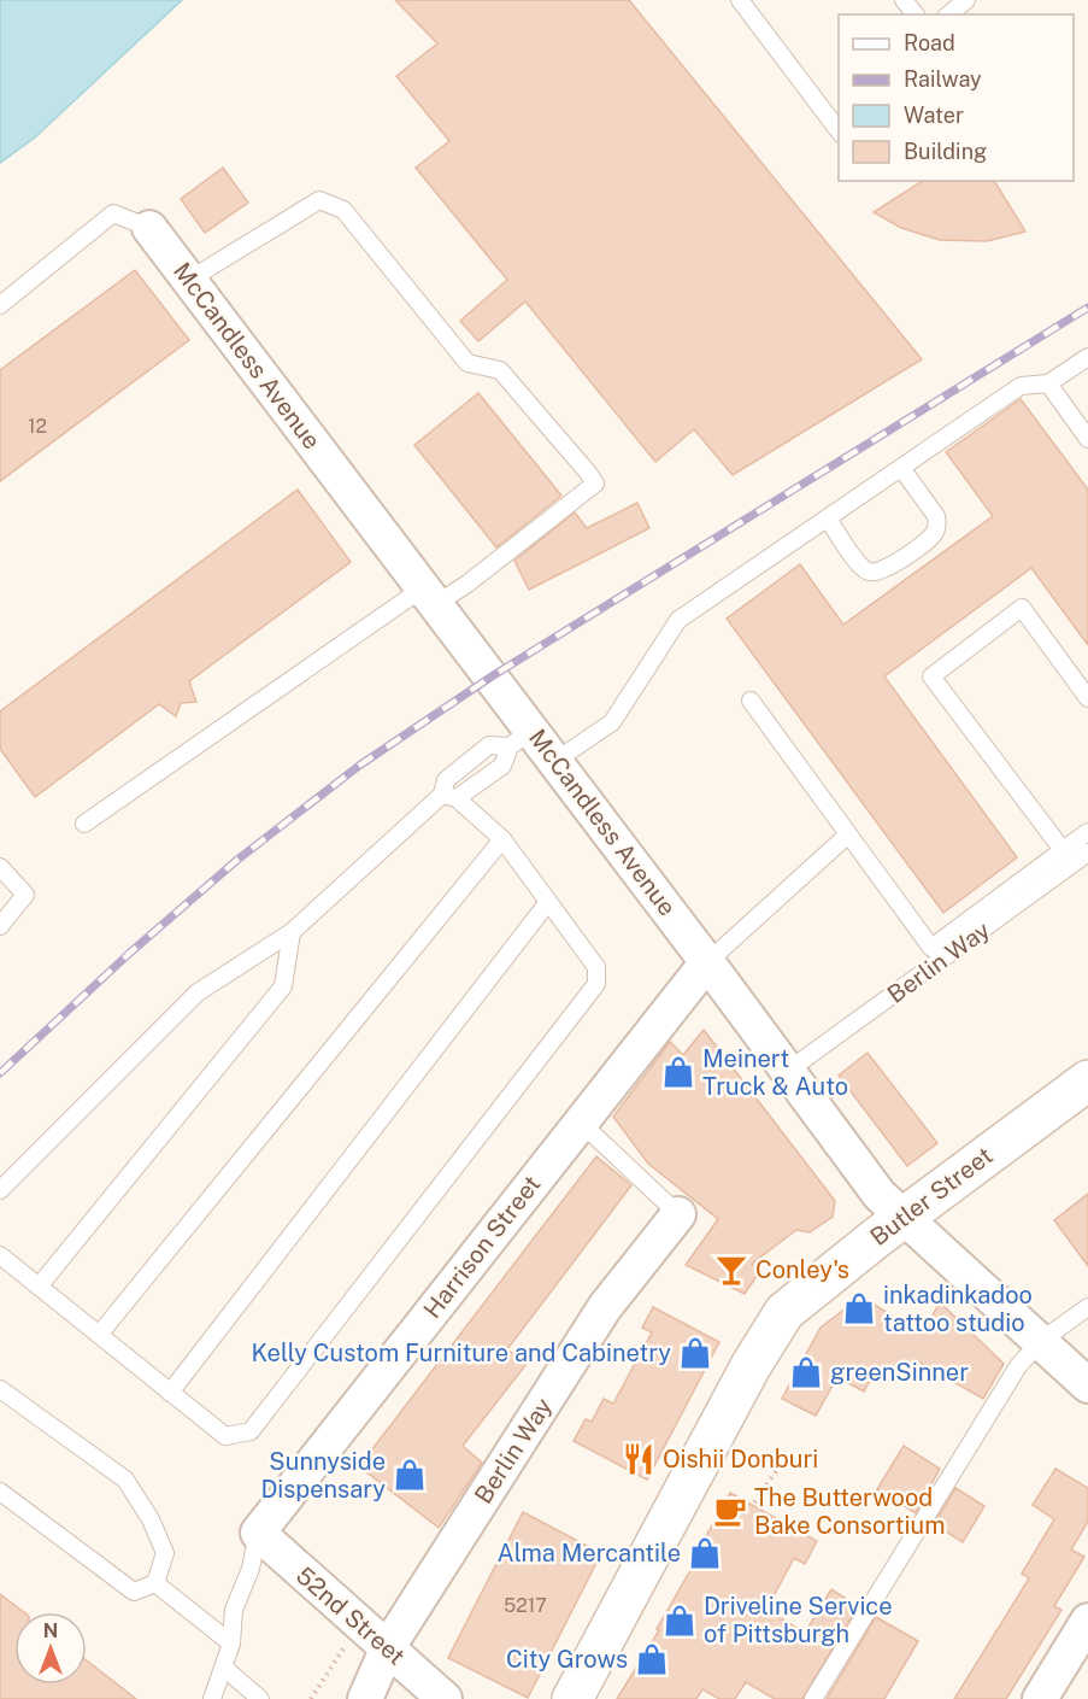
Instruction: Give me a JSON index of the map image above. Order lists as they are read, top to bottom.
{
  "streets": {
    "main road": ["Butler Street"],
    "street": [
      "McCandless Avenue",
      "Berlin Way",
      "Harrison Street",
      "52nd Street"
    ]
  },
  "crossings": [
    ["McCandless Avenue", "Berlin Way"],
    ["McCandless Avenue", "Butler Street"],
    ["McCandless Avenue", "Harrison Street"],
    ["Berlin Way", "52nd Street"],
    ["Harrison Street", "52nd Street"]
  ],
  "places": {
    "shop": [
      "Meinert Truck & Auto",
      "inkadinkadoo tattoo studio",
      "Kelly Custom Furniture and Cabinetry",
      "greenSinner",
      "Sunnyside Dispensary",
      "Alma Mercantile",
      "Driveline Service of Pittsburgh",
      "City Grows"
    ],
    "bar": ["Conley's"],
    "restaurant": ["Oishii Donburi"],
    "cafe": ["The Butterwood Bake Consortium"]
  },
  "house_numbers": ["12", "5217"],
  "legend": [
    "Road",
    "Railway",
    "Water",
    "Building"
  ],
  "north": "top"
}
